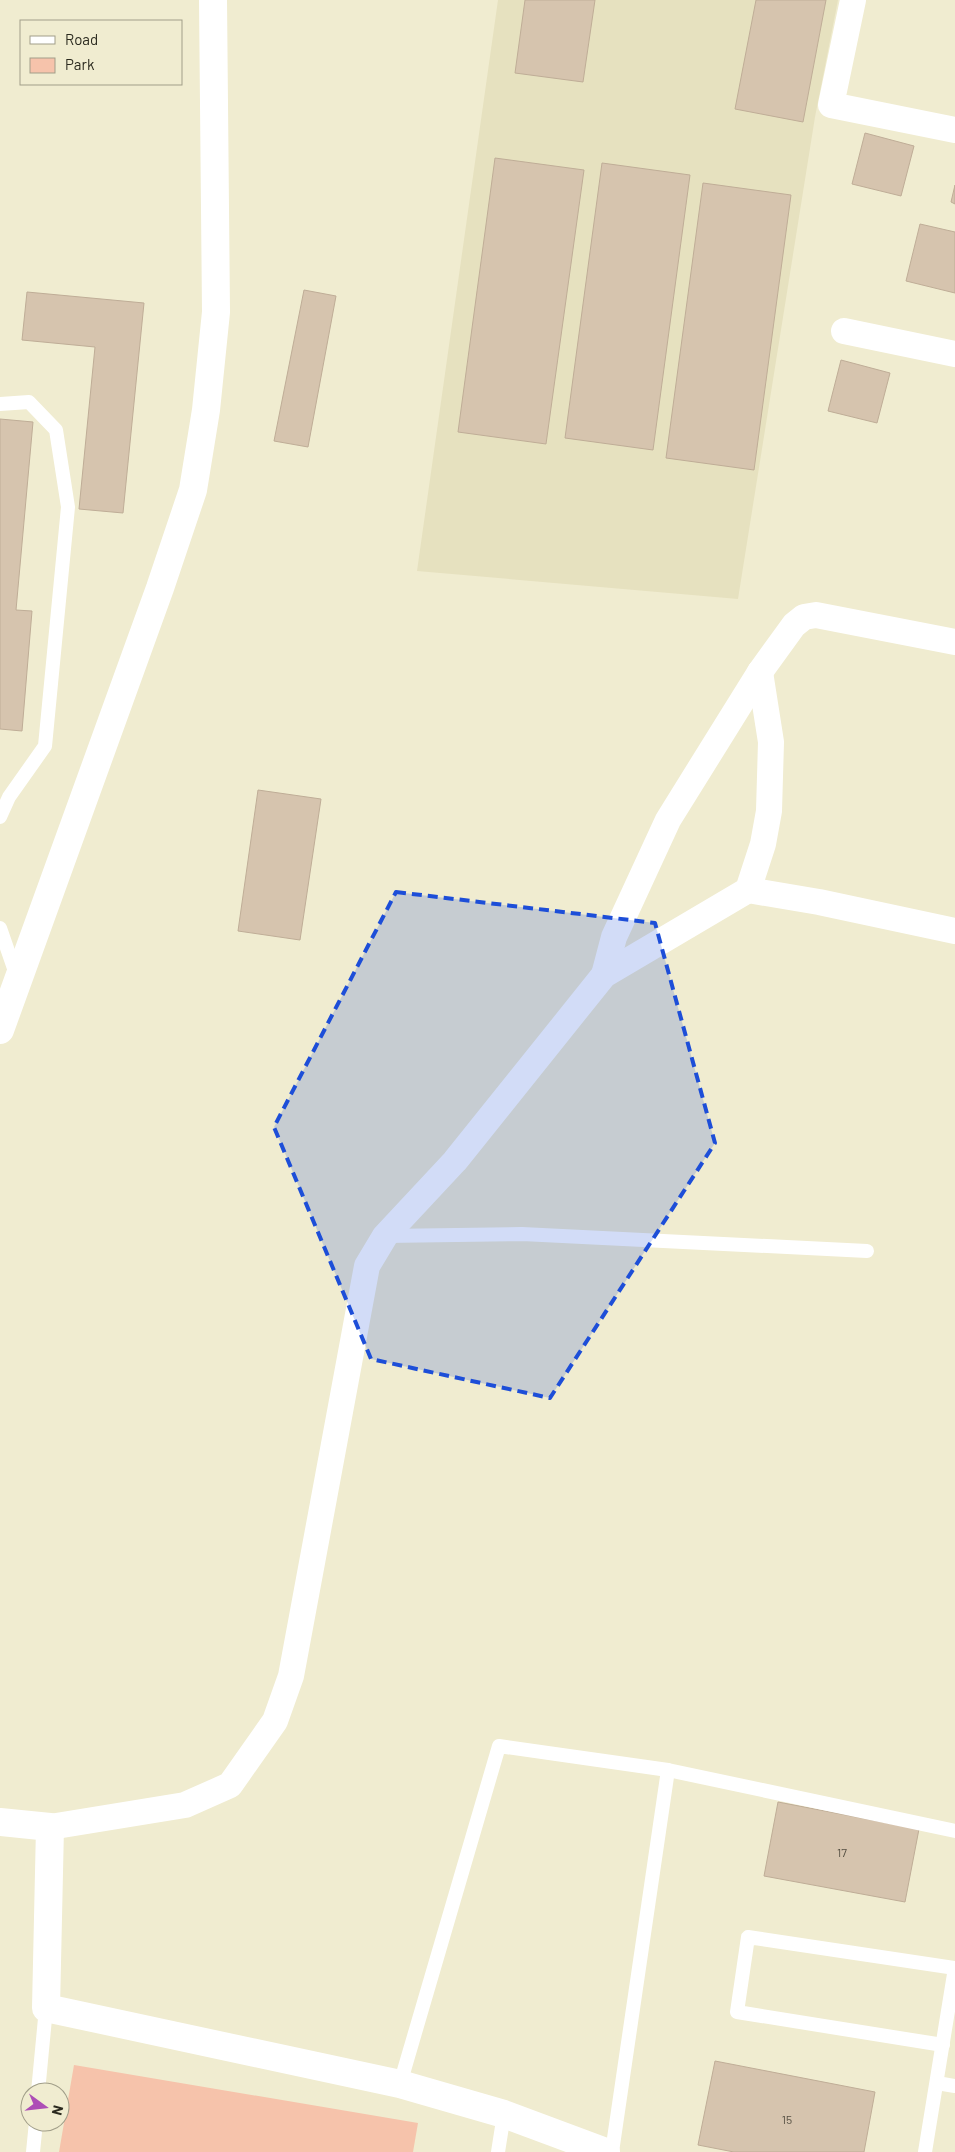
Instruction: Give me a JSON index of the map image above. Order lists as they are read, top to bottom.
{
  "house_numbers": ["17", "15"],
  "legend": ["Road", "Park"],
  "north": "right"
}
